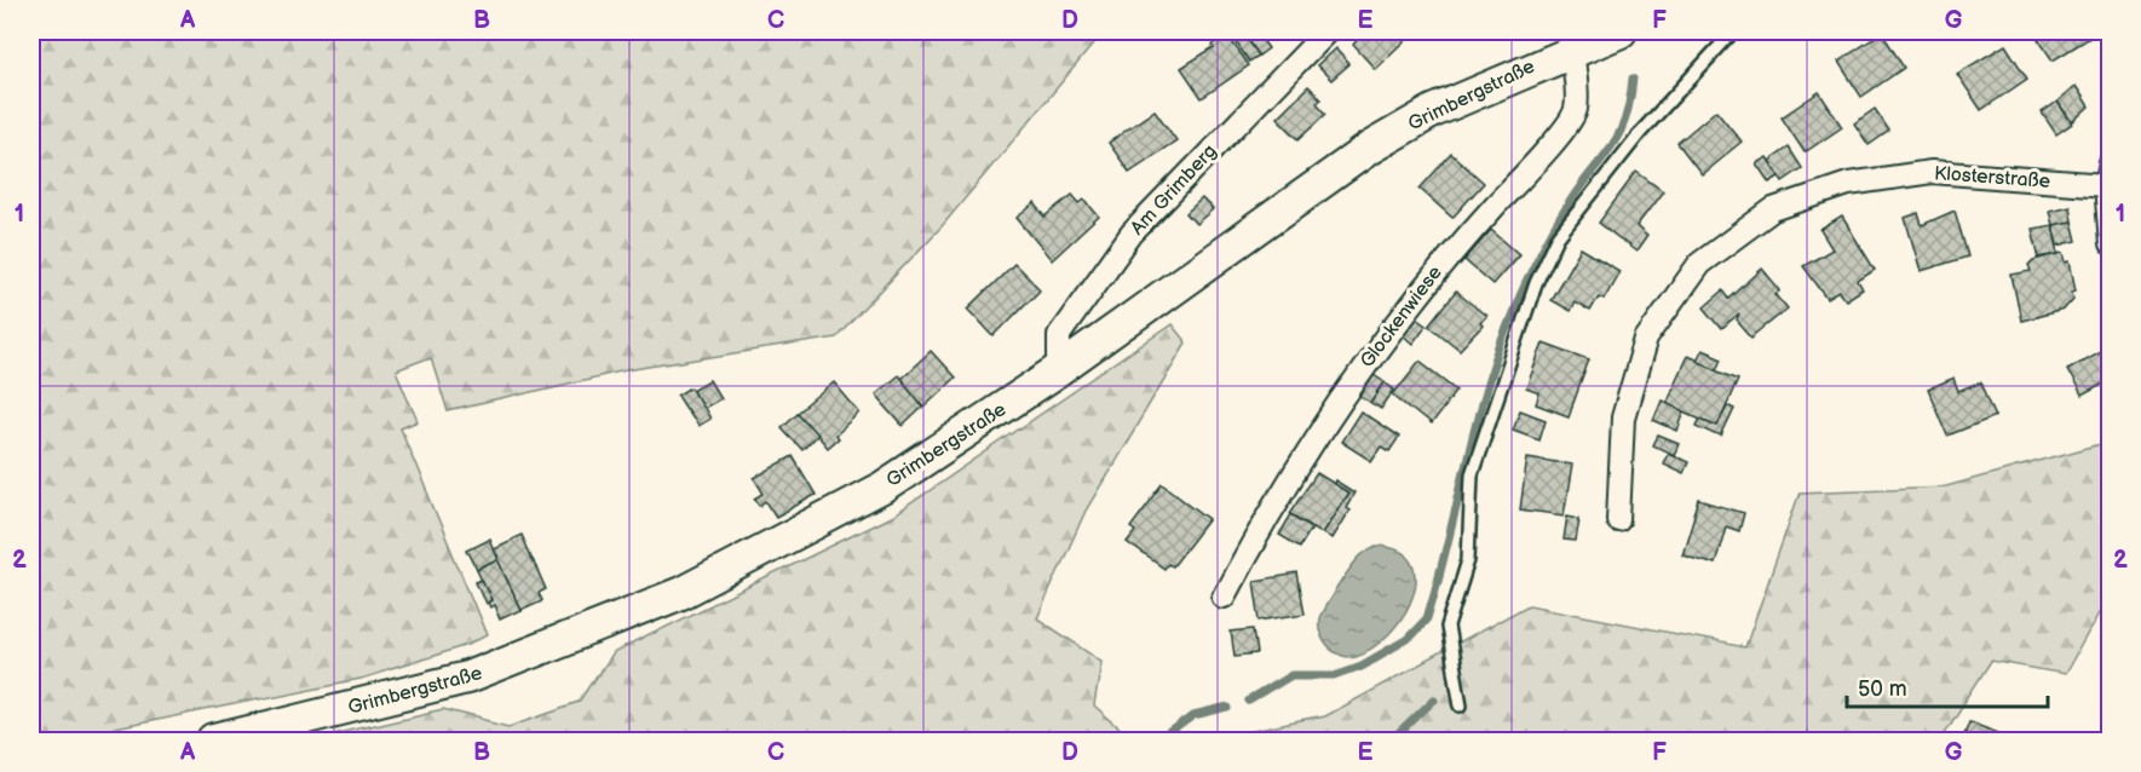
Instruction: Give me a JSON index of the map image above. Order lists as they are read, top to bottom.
{
  "streets": {
    "street": [
      "Grimbergstraße",
      "Klosterstraße",
      "Am Grimberg",
      "Glockenwiese"
    ]
  },
  "crossings": [
    ["Grimbergstraße", "Am Grimberg"],
    ["Grimbergstraße", "Glockenwiese"]
  ],
  "scale_bar": "50 m",
  "grid": {
    "columns": [
      "A",
      "B",
      "C",
      "D",
      "E",
      "F",
      "G"
    ],
    "rows": ["1", "2"]
  }
}
